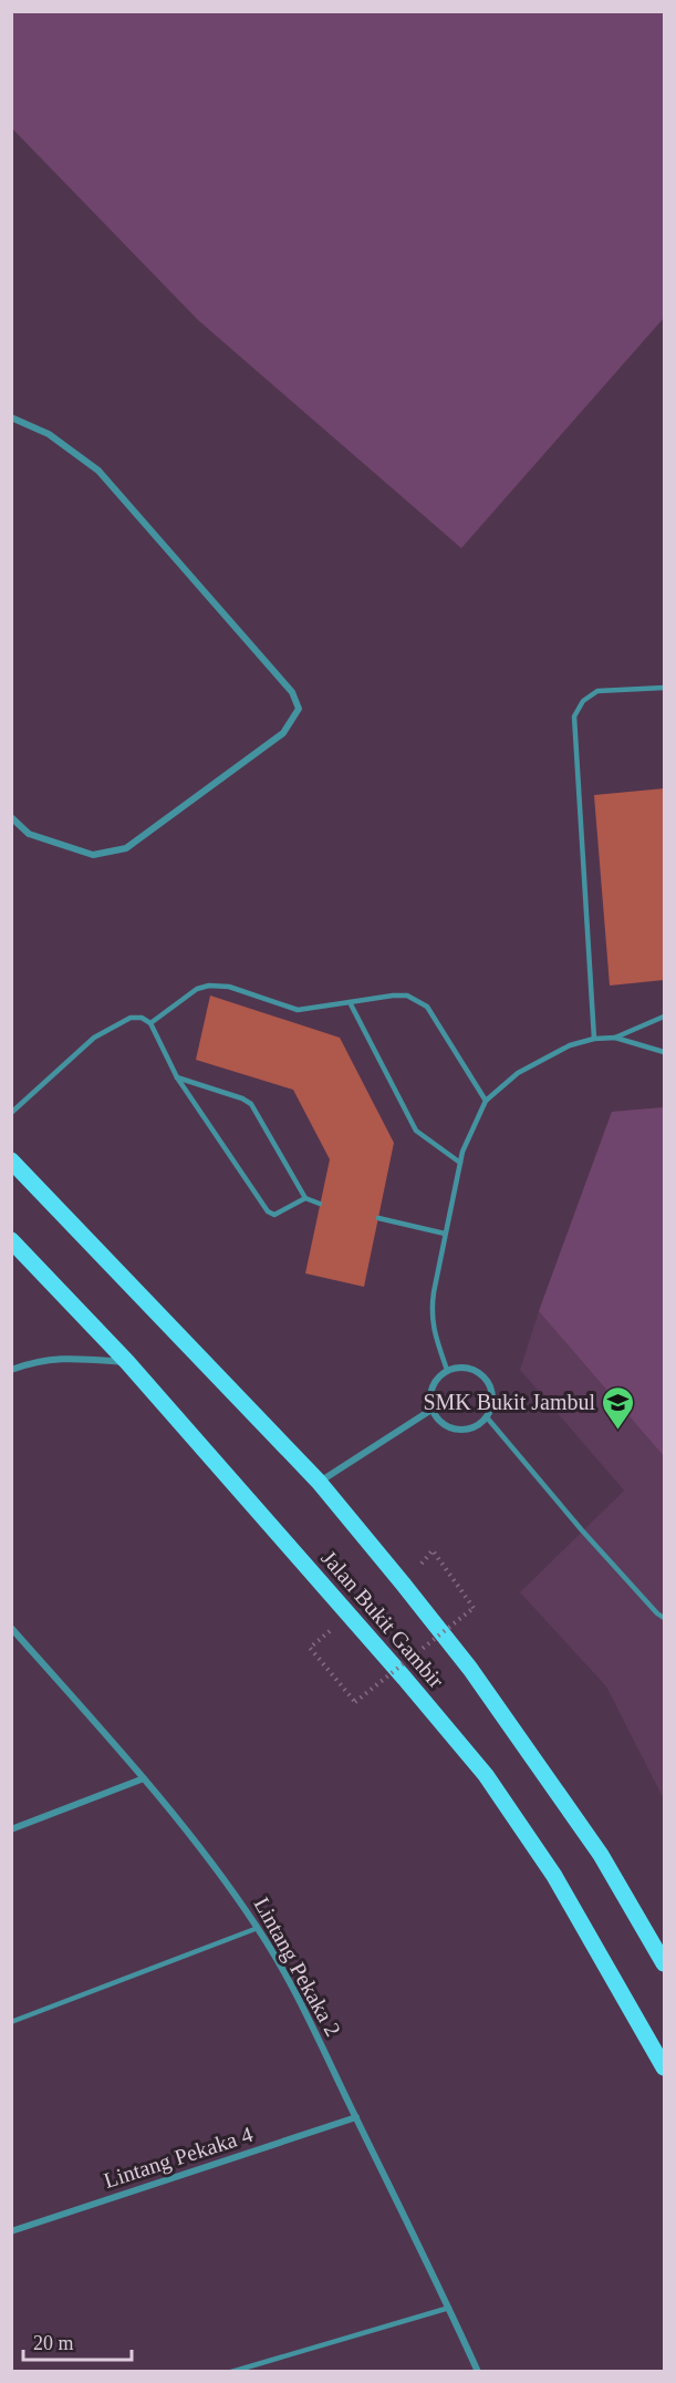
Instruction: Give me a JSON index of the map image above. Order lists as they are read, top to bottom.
{
  "streets": {
    "main road": ["Jalan Bukit Gambir"],
    "street": ["Lintang Pekaka 2", "Lintang Pekaka 4"]
  },
  "crossings": [
    ["Lintang Pekaka 2", "Lintang Pekaka 4"]
  ],
  "places": {
    "school or university": ["SMK Bukit Jambul"]
  },
  "scale_bar": "20 m"
}
